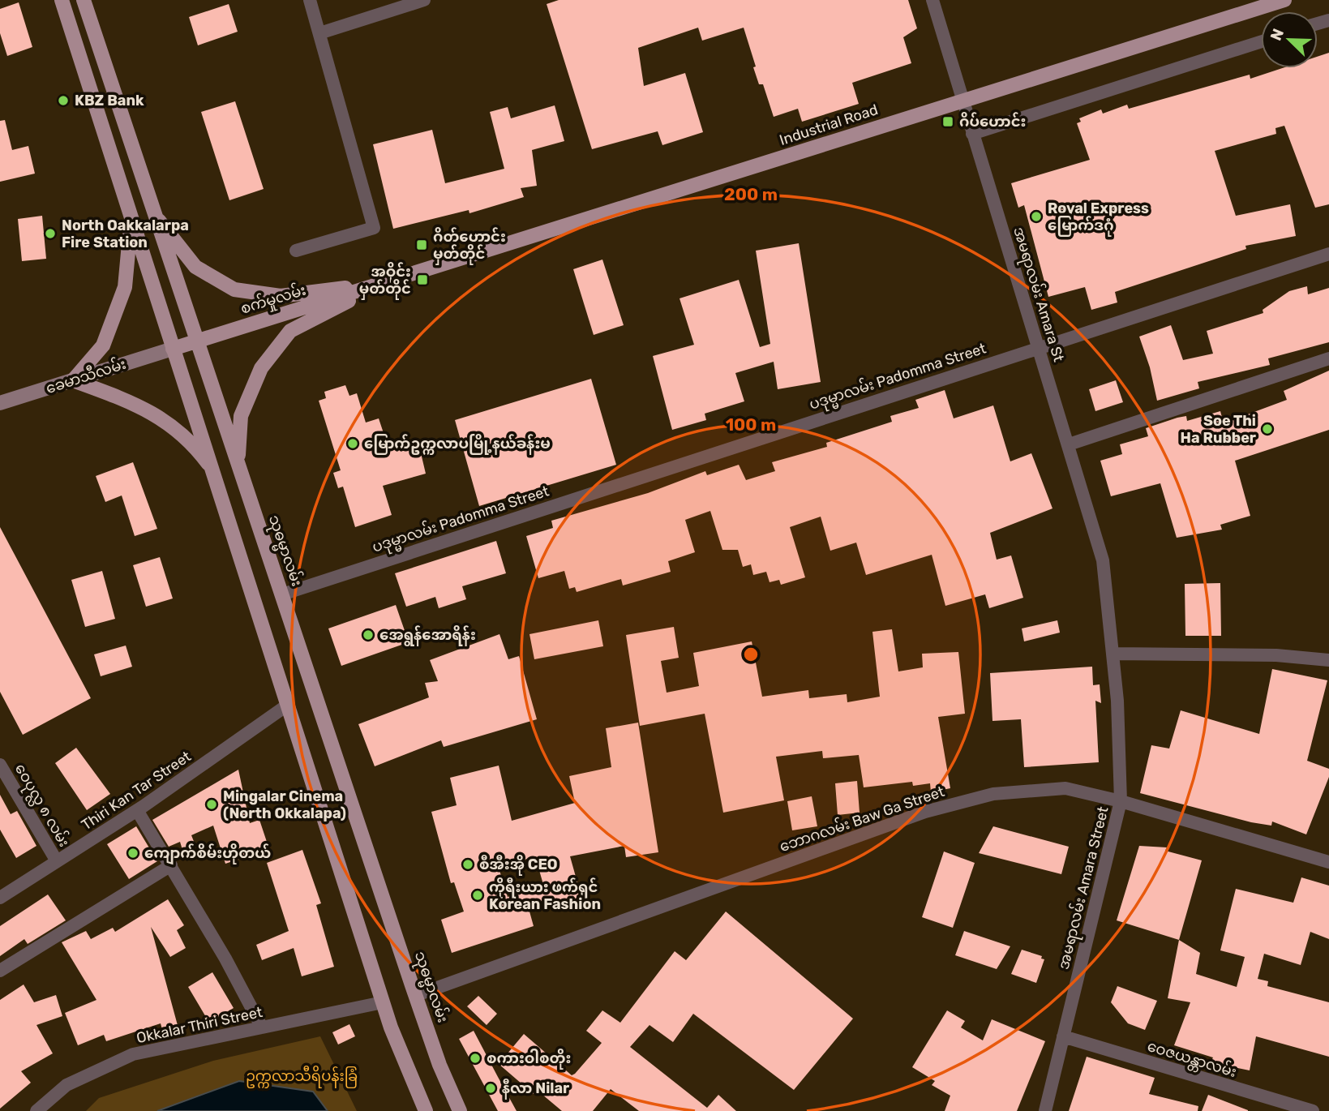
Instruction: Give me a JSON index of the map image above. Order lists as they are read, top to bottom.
{
  "streets": {
    "main road": [
      "Industrial Road",
      "စက်မှုလမ်း",
      "ခေမာသီလမ်း",
      "သုဓမ္မာလမ်း"
    ],
    "street": [
      "အမရာလမ်း Amara St",
      "ပဒုမ္မာလမ်း Padomma Street",
      "Thiri Kan Tar Street",
      "ဝေပုလ္လ ၈ လမ်း",
      "ဘောဂလမ်း Baw Ga Street",
      "အမရာလမ်း Amara Street",
      "Okkalar Thiri Street",
      "ဝေဇယန္တာလမ်း"
    ]
  },
  "crossings": [
    ["Industrial Road", "အမရာလမ်း Amara St"],
    ["Industrial Road", "စက်မှုလမ်း"],
    ["အမရာလမ်း Amara St", "ပဒုမ္မာလမ်း Padomma Street"],
    ["အမရာလမ်း Amara St", "အမရာလမ်း Amara Street"],
    ["စက်မှုလမ်း", "ခေမာသီလမ်း"],
    ["စက်မှုလမ်း", "သုဓမ္မာလမ်း"],
    ["ပဒုမ္မာလမ်း Padomma Street", "သုဓမ္မာလမ်း"],
    ["သုဓမ္မာလမ်း", "ဘောဂလမ်း Baw Ga Street"],
    ["Thiri Kan Tar Street", "ဝေပုလ္လ ၈ လမ်း"],
    ["ဘောဂလမ်း Baw Ga Street", "အမရာလမ်း Amara Street"],
    ["အမရာလမ်း Amara Street", "ဝေဇယန္တာလမ်း"]
  ],
  "parks": ["ဥက္ကလာသီရိပန်းခြံ"],
  "places": {
    "other": [
      "KBZ Bank",
      "Royal Express မြောက်ဒဂုံ",
      "North Oakkalarpa Fire Station",
      "Soe Thi Ha Rubber",
      "မြောက်ဥက္ကလာပမြို့နယ်ခန်းမ",
      "အေရွန်အောရိန်း",
      "Mingalar Cinema (North Okkalapa)",
      "ကျောက်စိမ်းဟိုတယ်",
      "စီအီးအို CEO",
      "ကိုရီးယား ဖက်ရှင် Korean Fashion",
      "စကားဝါစတိုး",
      "နီလာ Nilar"
    ],
    "transit": ["ဂိပ်ဟောင်း", "ဂိတ်ဟောင်း မှတ်တိုင်", "အဝိုင်း မှတ်တိုင်"]
  },
  "north": "top left",
  "rings": ["200 m", "100 m"]
}
